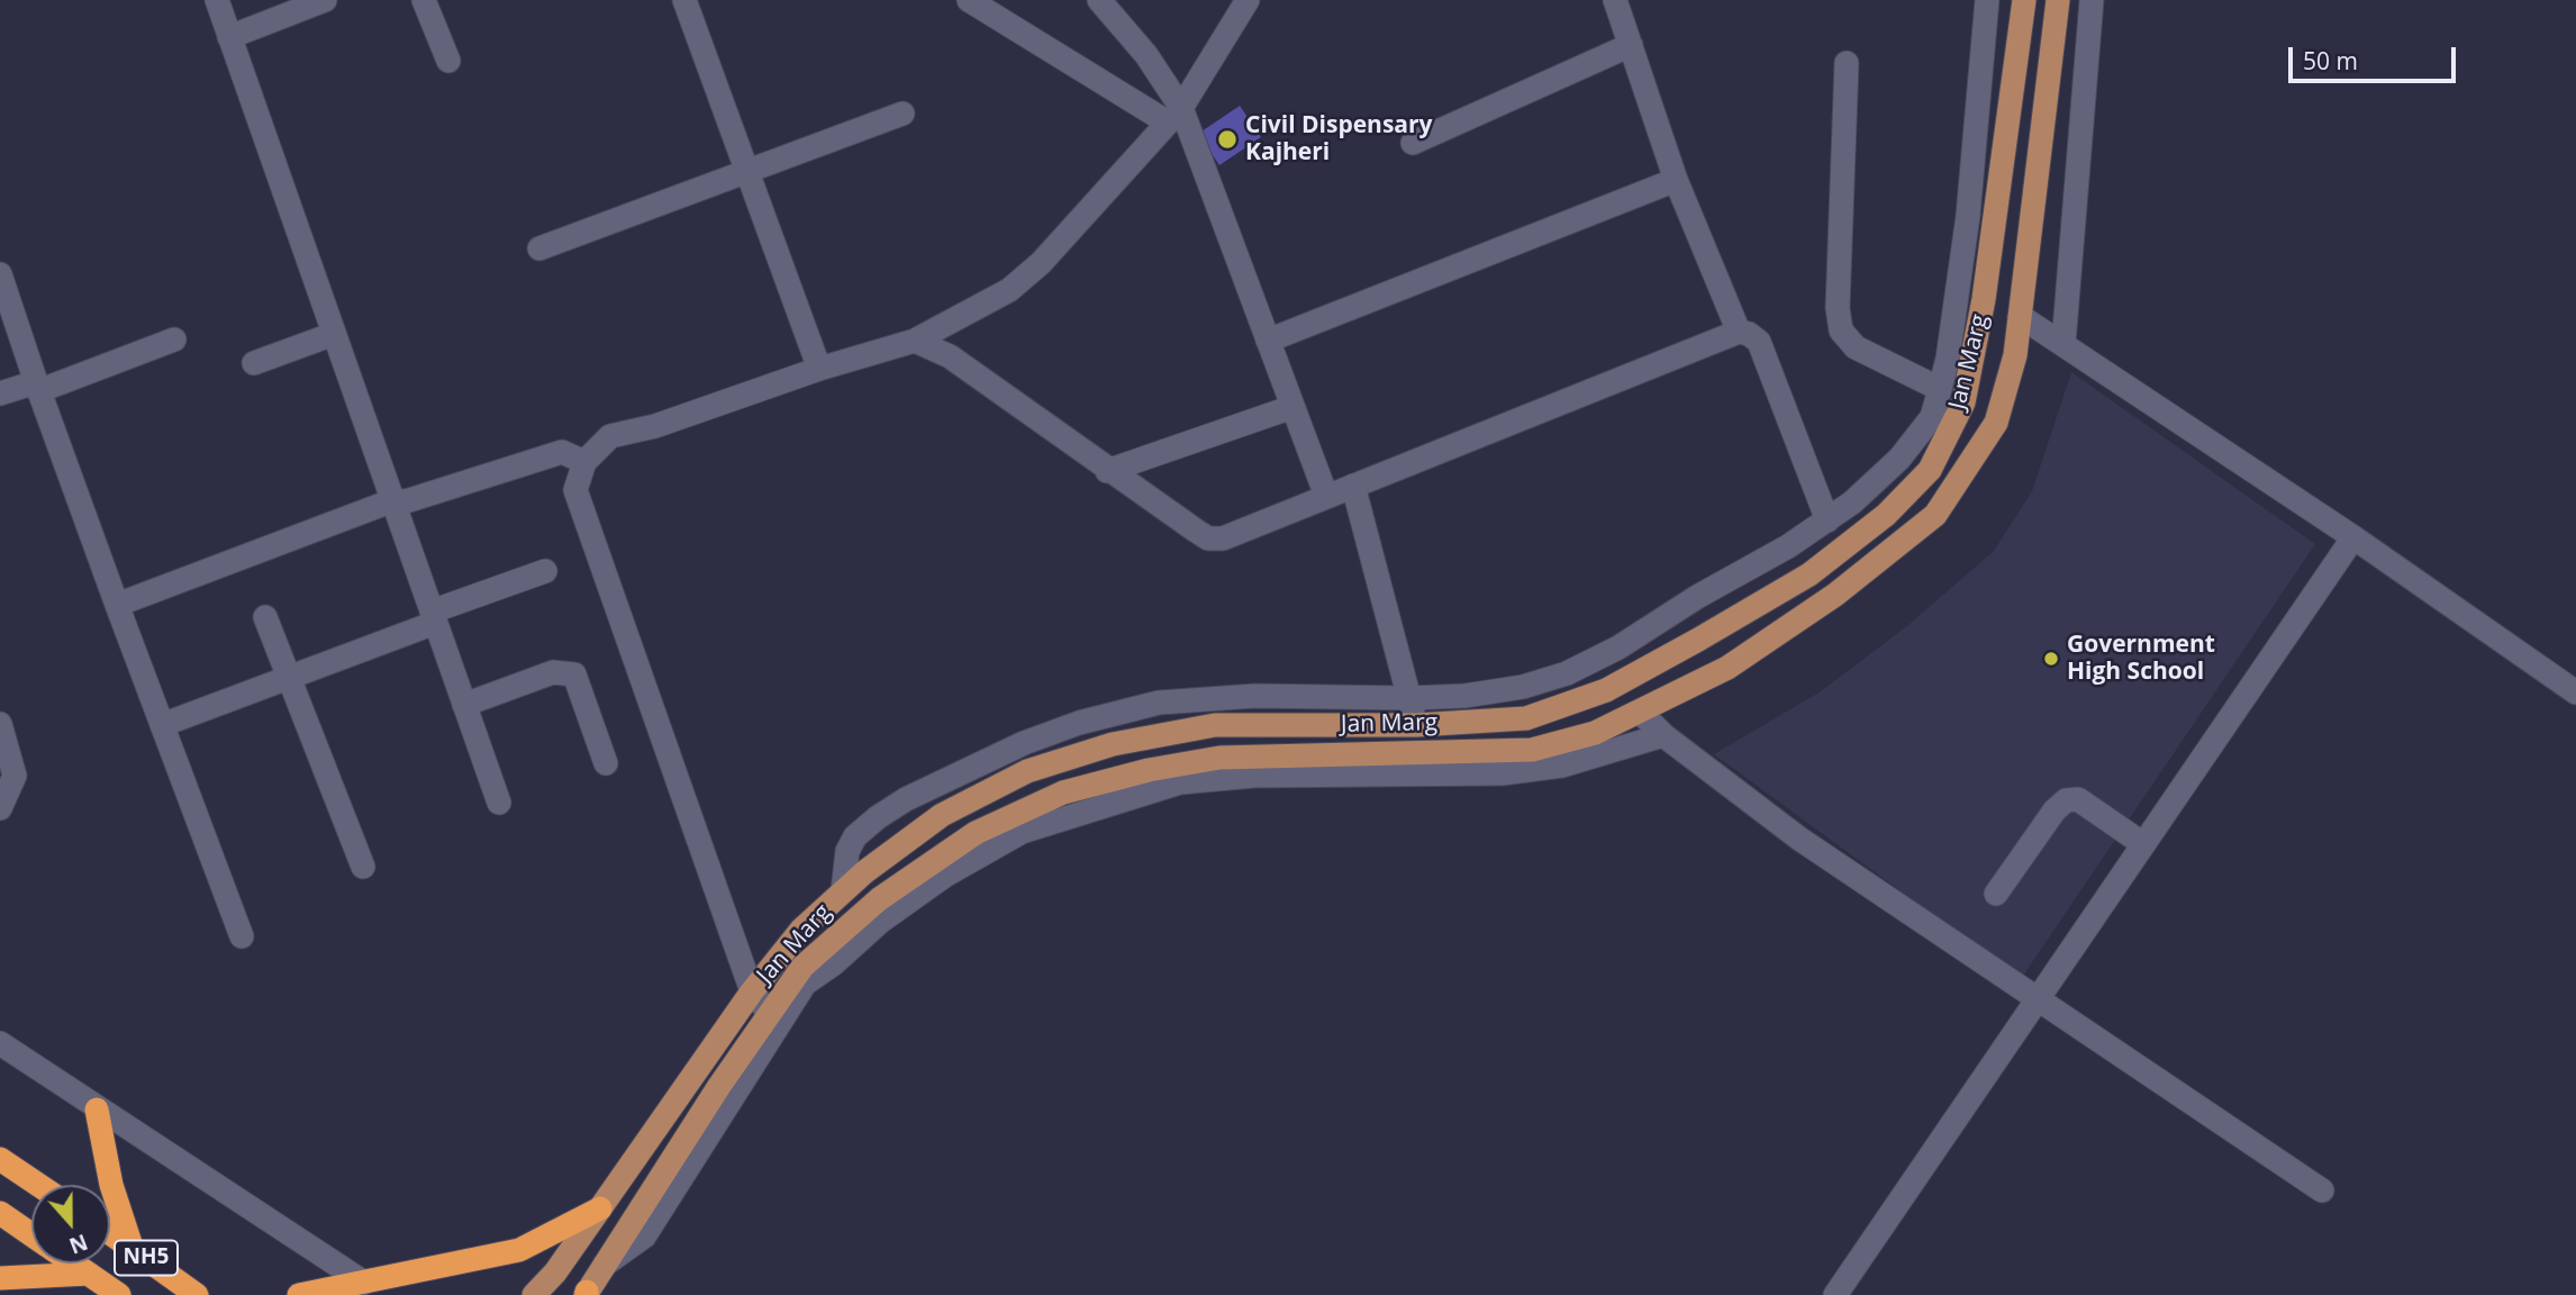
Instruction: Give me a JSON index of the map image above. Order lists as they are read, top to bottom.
{
  "streets": {
    "highway": ["NH5"],
    "main road": ["Jan Marg"]
  },
  "places": ["Civil Dispensary Kajheri", "Government High School"],
  "scale_bar": "50 m",
  "north": "bottom"
}
